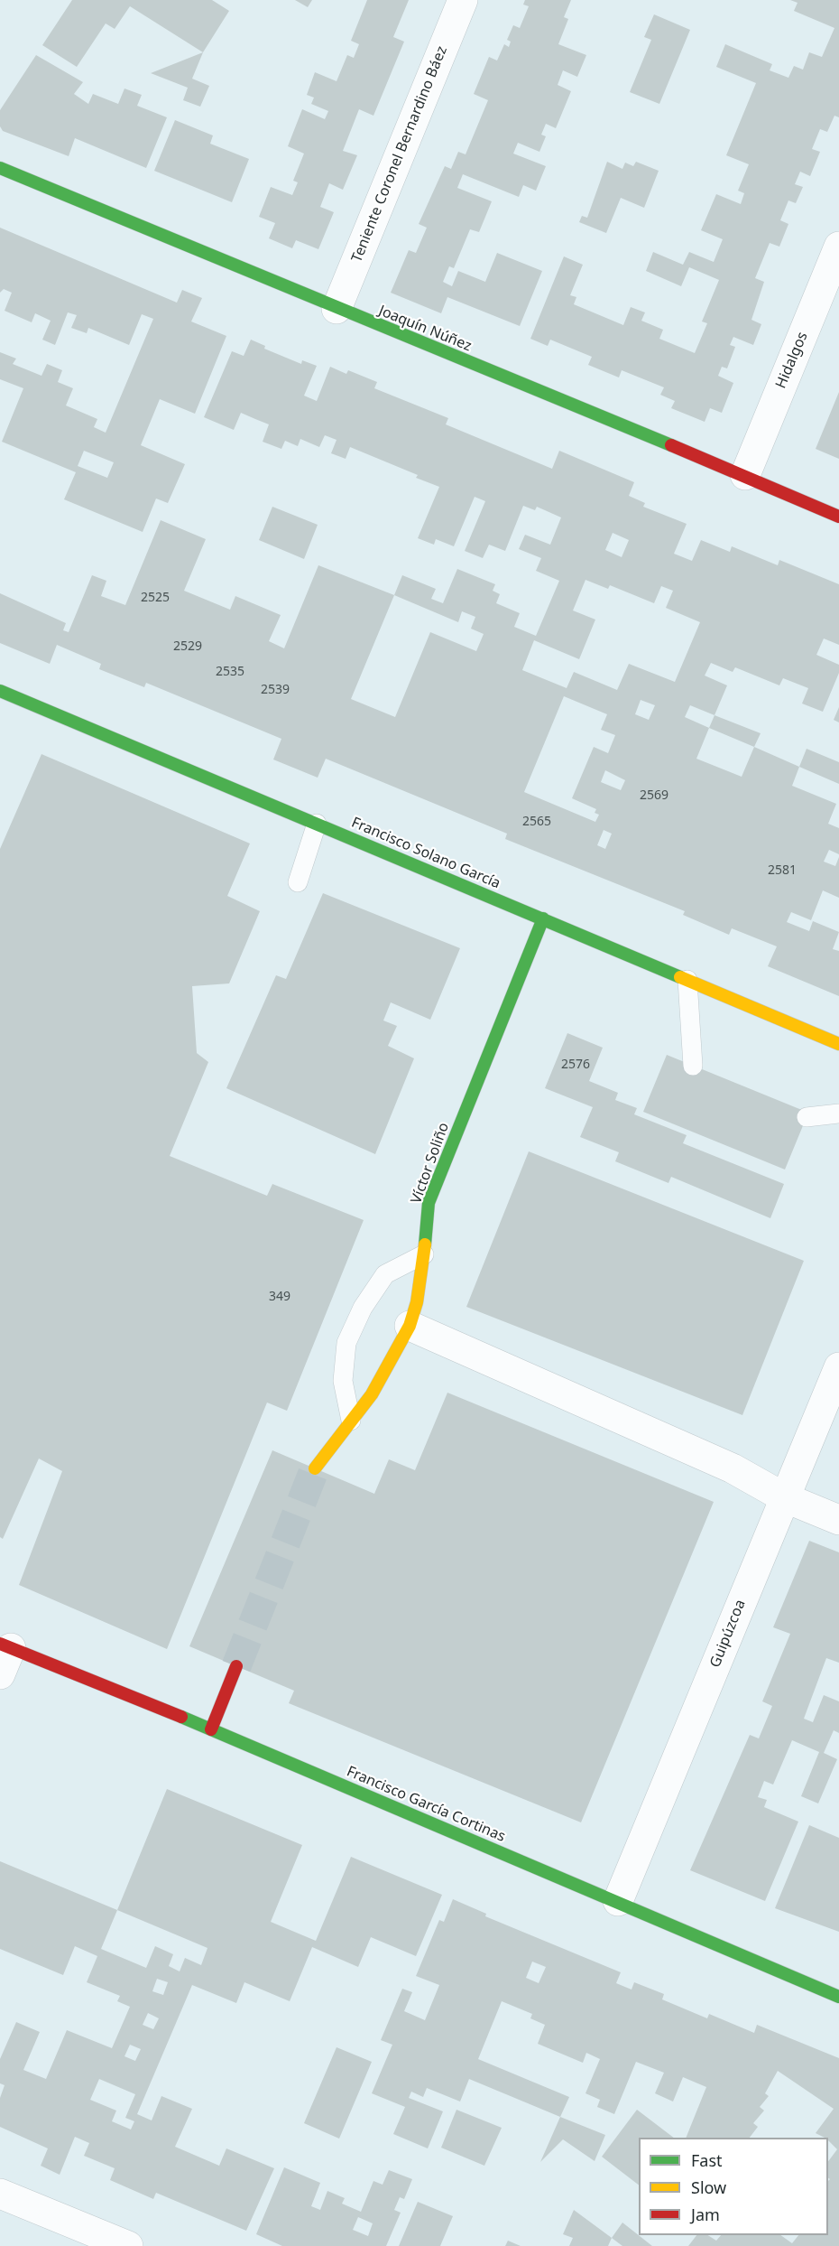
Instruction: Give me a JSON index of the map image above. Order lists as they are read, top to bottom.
{
  "streets": {
    "street": [
      "Teniente Coronel Bernardino Báez",
      "Joaquín Núñez",
      "Hidalgos",
      "Francisco Solano García",
      "Víctor Soliño",
      "Guipúzcoa",
      "Francisco García Cortinas"
    ]
  },
  "crossings": [
    ["Teniente Coronel Bernardino Báez", "Joaquín Núñez"],
    ["Joaquín Núñez", "Hidalgos"],
    ["Francisco Solano García", "Víctor Soliño"],
    ["Guipúzcoa", "Francisco García Cortinas"]
  ],
  "house_numbers": [
    "2525",
    "2529",
    "2535",
    "2539",
    "2569",
    "2565",
    "2581",
    "2576",
    "349"
  ],
  "legend": ["Fast", "Slow", "Jam"]
}
